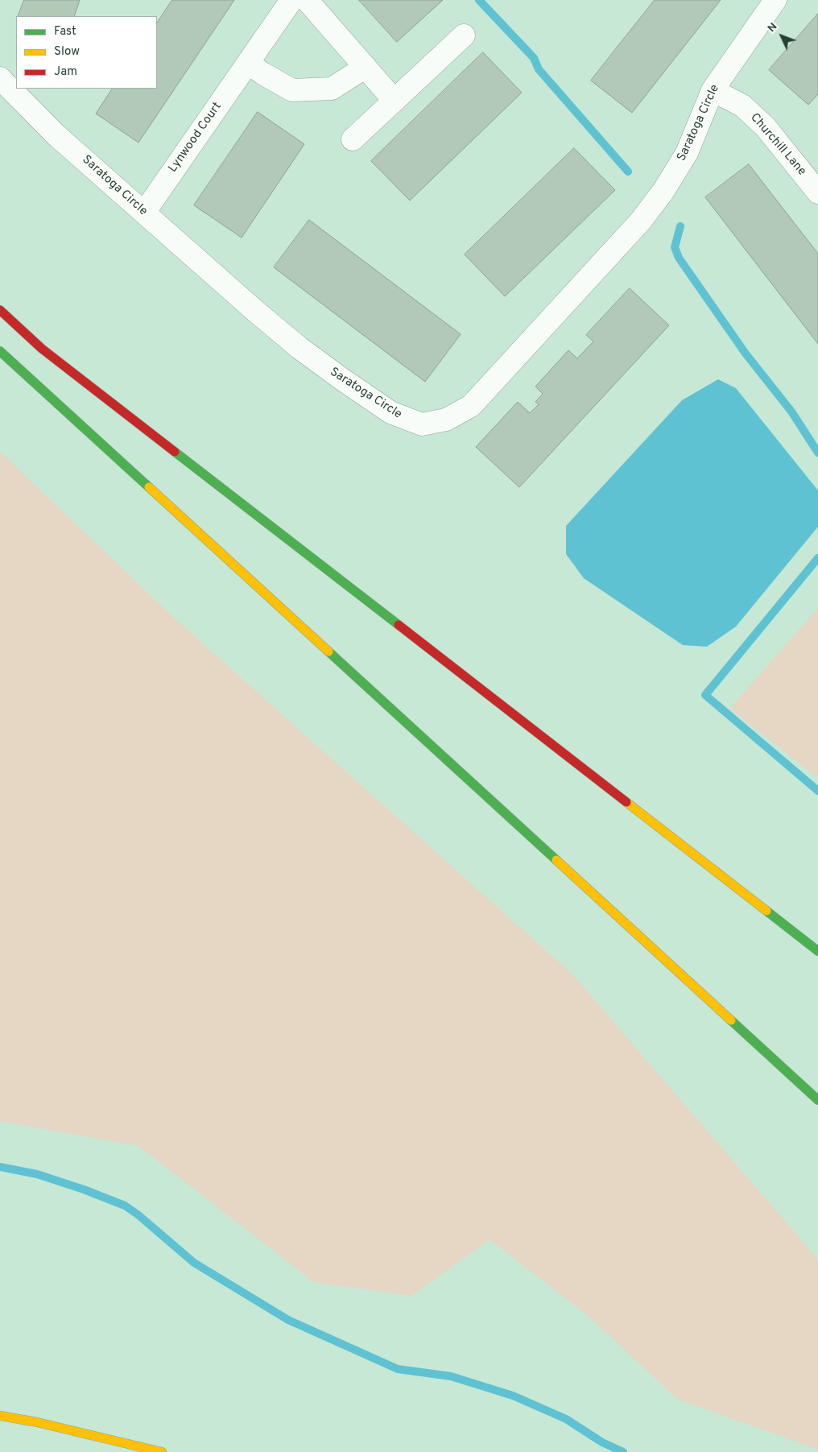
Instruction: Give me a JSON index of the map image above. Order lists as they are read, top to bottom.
{
  "streets": {
    "street": ["Saratoga Circle", "Lynwood Court", "Churchill Lane"]
  },
  "crossings": [
    ["Saratoga Circle", "Lynwood Court"],
    ["Saratoga Circle", "Churchill Lane"]
  ],
  "legend": ["Fast", "Slow", "Jam"],
  "north": "top left"
}
